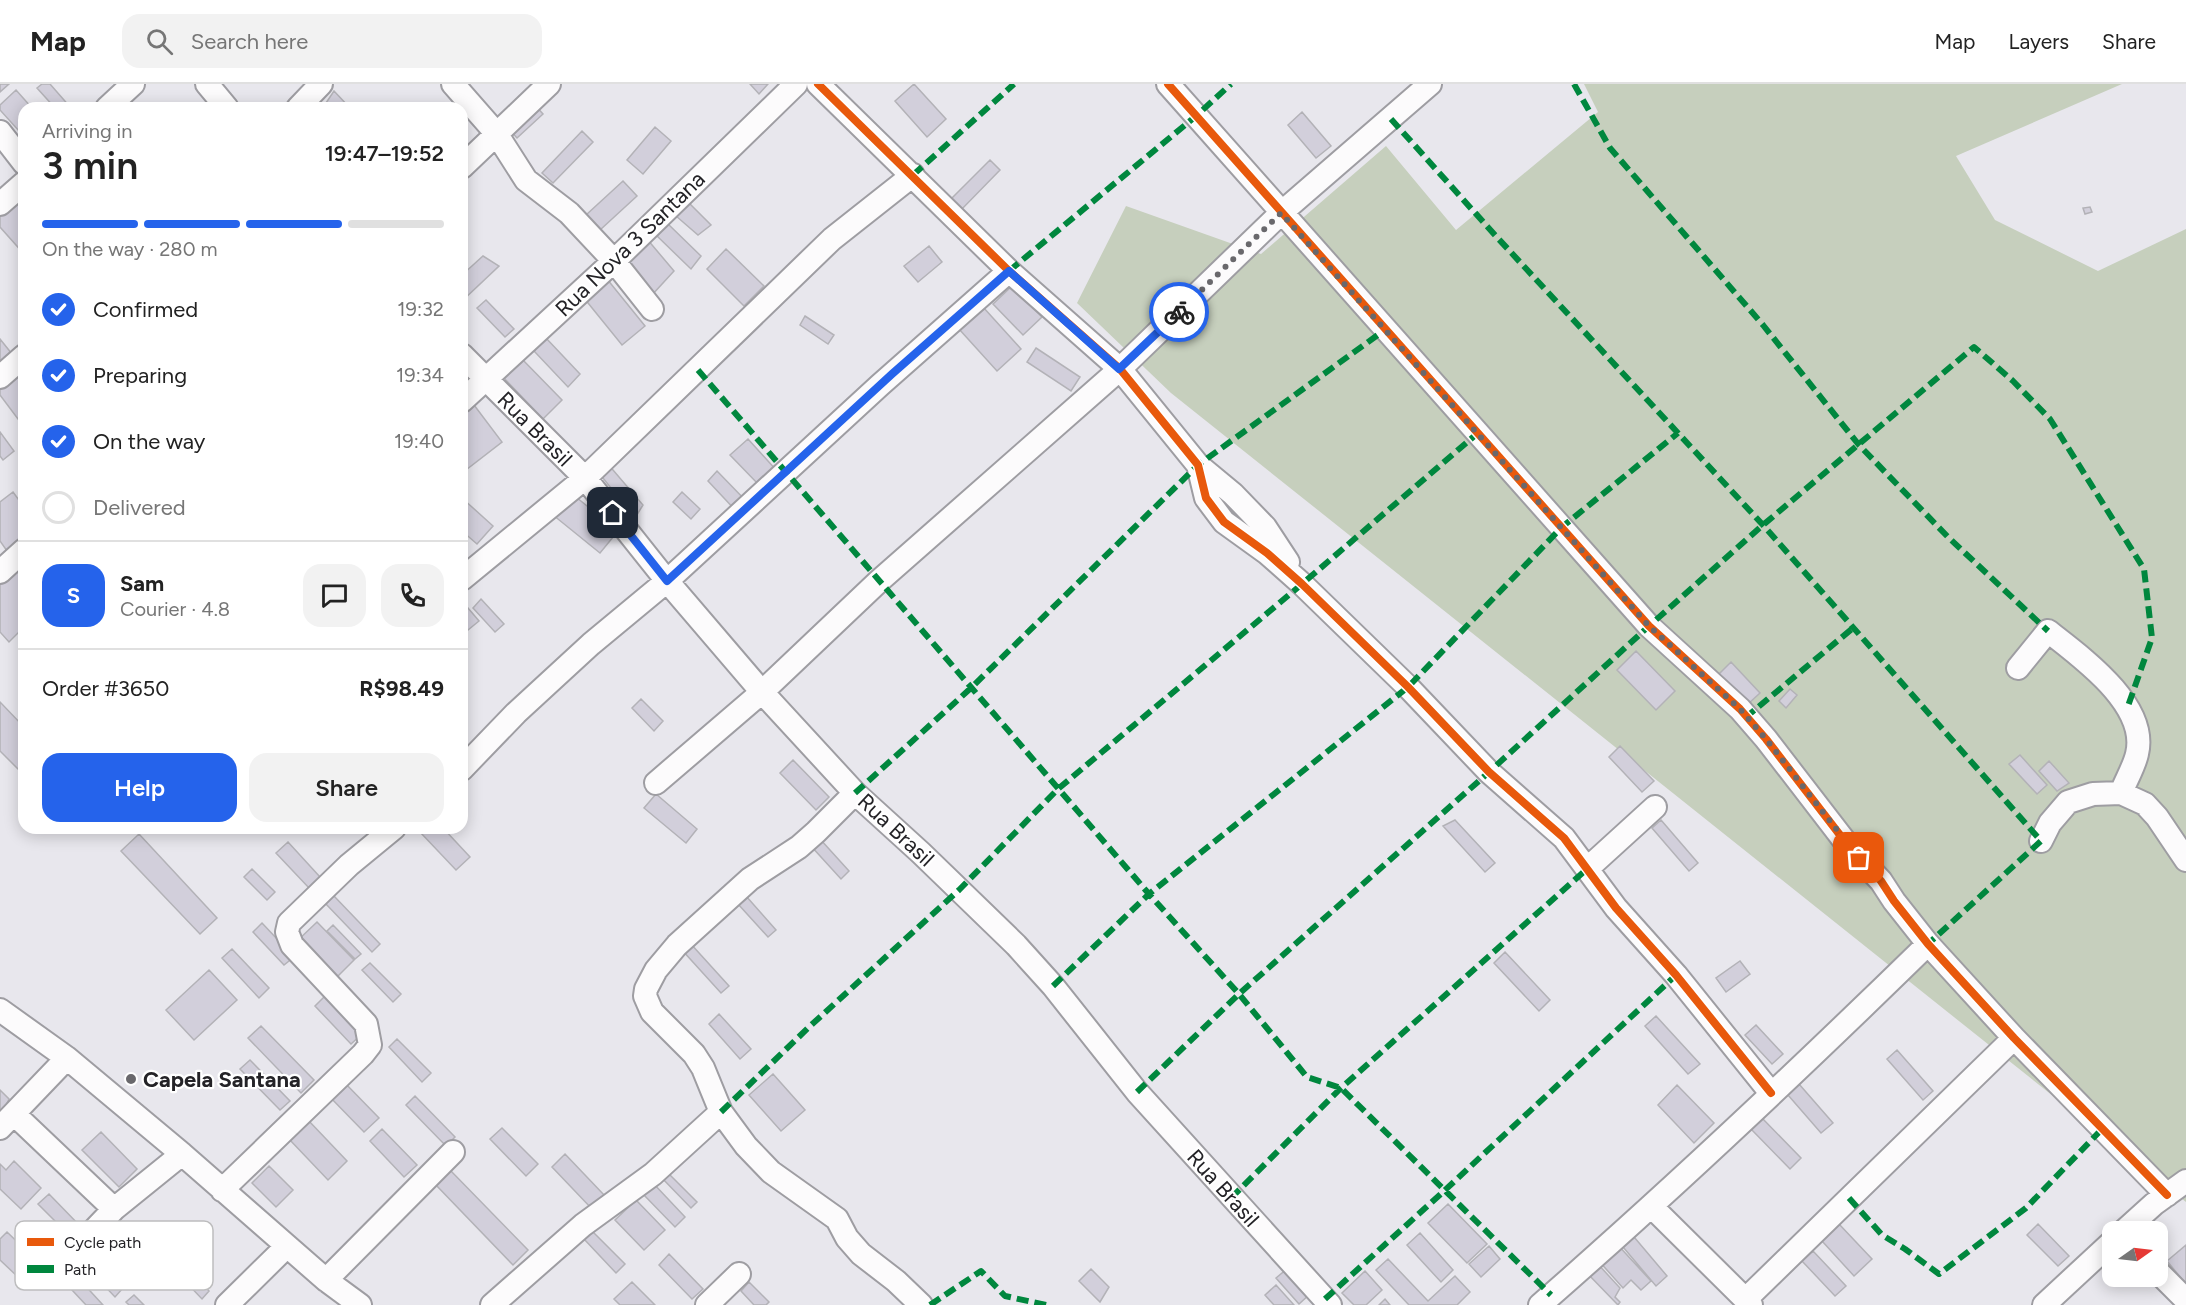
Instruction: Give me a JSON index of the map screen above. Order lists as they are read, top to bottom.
{
  "streets": {
    "street": ["Rua Nova 3 Santana", "Rua Brasil"]
  },
  "crossings": [
    ["Rua Nova 3 Santana", "Rua Brasil"]
  ],
  "places": ["Capela Santana"],
  "legend": ["Cycle path", "Path"],
  "north": "right",
  "page": {
    "header": "Map",
    "search": "Search here",
    "nav": ["Map", "Layers", "Share"],
    "heading": ["3 min", "Arriving in", "19:47–19:52"],
    "panel": [
      "Sam",
      "Courier · 4.8",
      "Order #3650",
      "R$98.49"
    ],
    "bar": "On the way · 280 m",
    "list": [
      ["Confirmed", "19:32"],
      ["Preparing", "19:34"],
      ["On the way", "19:40"],
      "Delivered"
    ],
    "round": "S",
    "buttons": ["Help", "Share"]
  }
}
